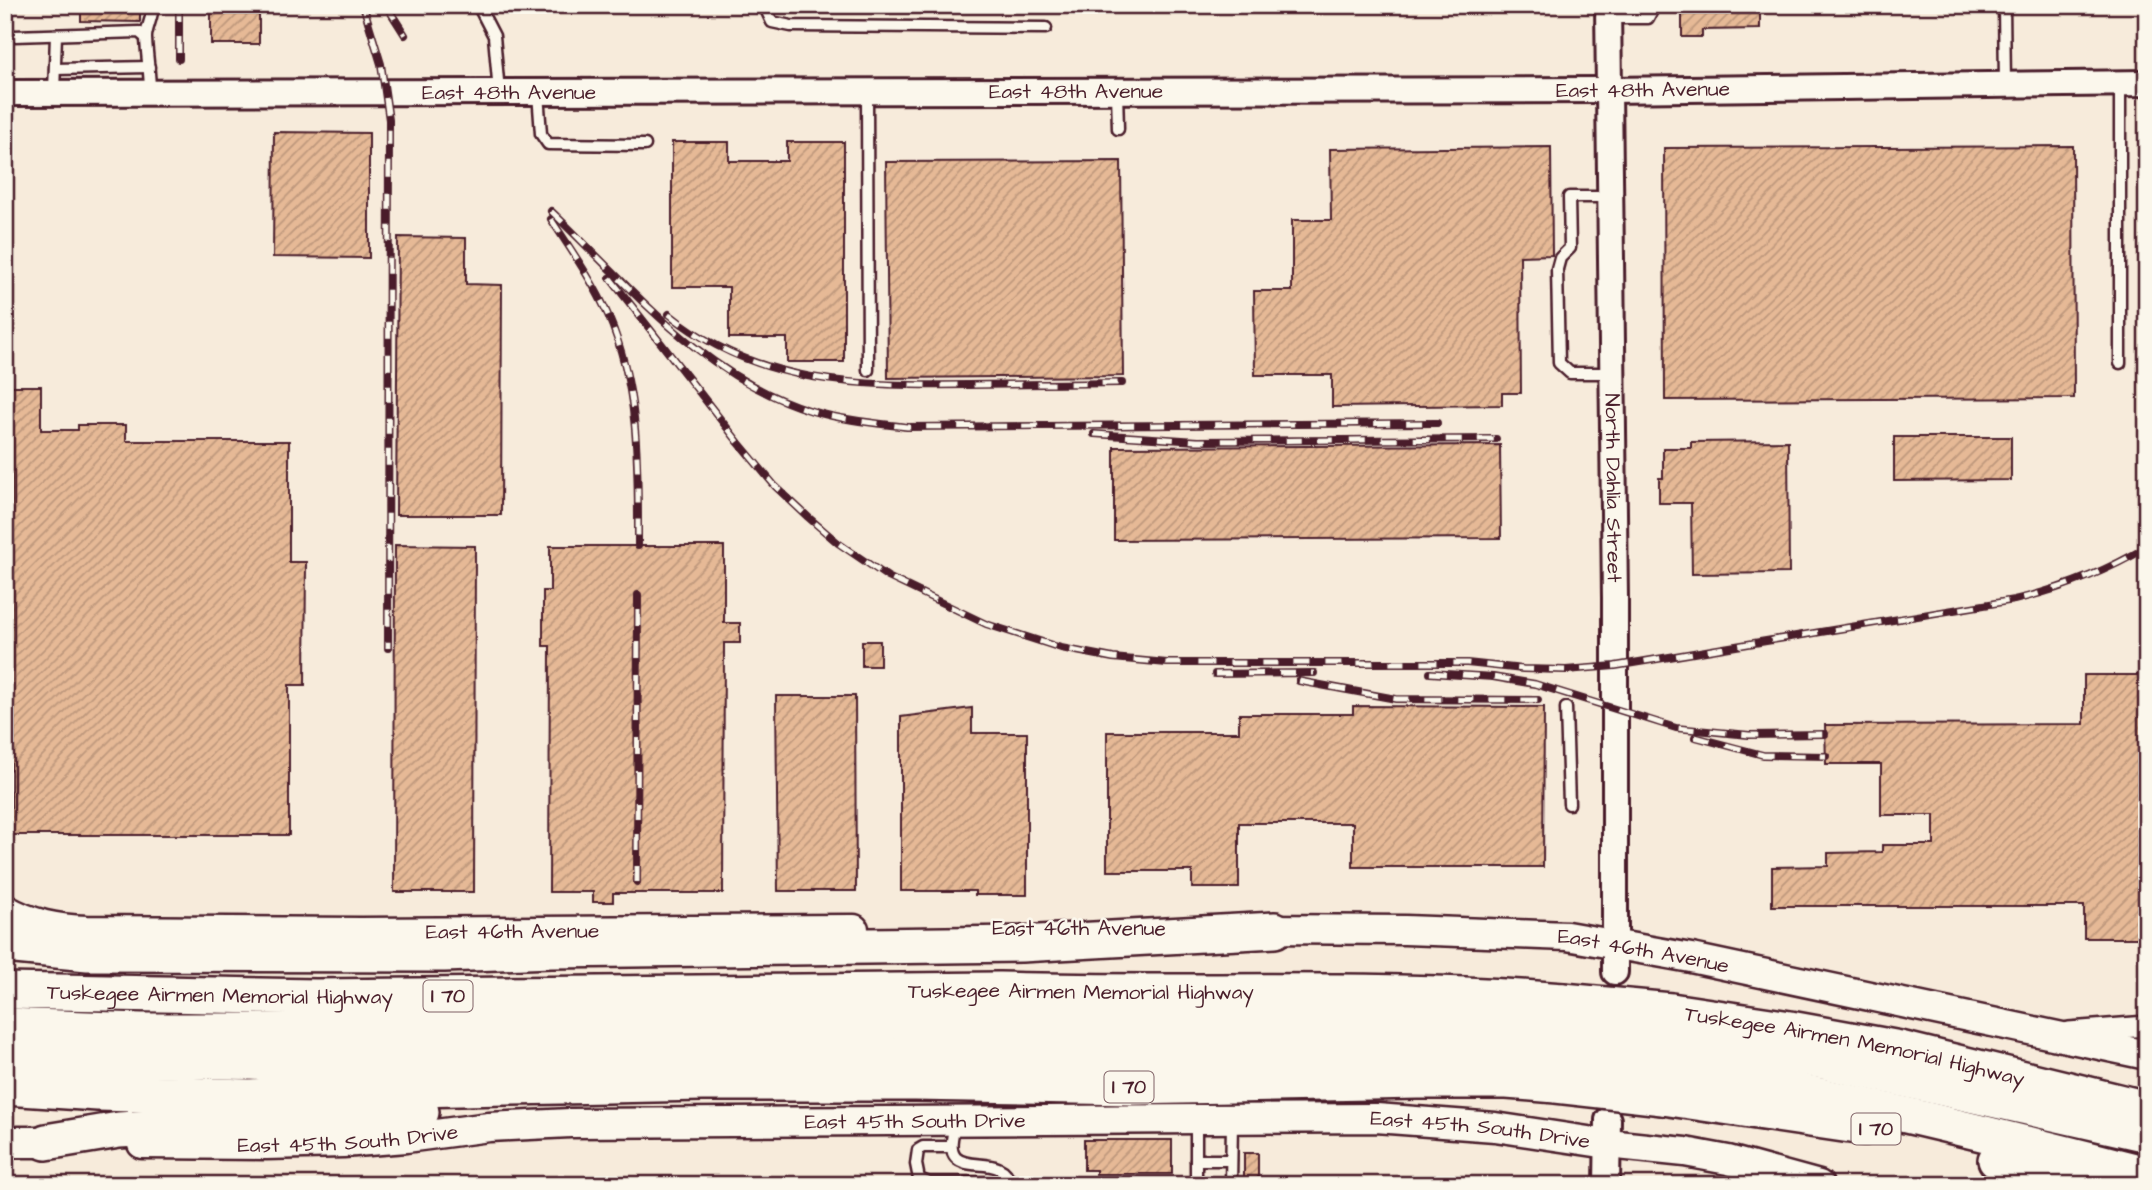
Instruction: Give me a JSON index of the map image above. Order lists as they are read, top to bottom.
{
  "streets": {
    "highway": ["Tuskegee Airmen Memorial Highway", "I 70"],
    "main road": ["East 46th Avenue", "East 45th South Drive"],
    "street": ["East 48th Avenue", "North Dahlia Street"]
  },
  "crossings": [
    ["East 48th Avenue", "North Dahlia Street"],
    ["North Dahlia Street", "East 46th Avenue"]
  ]
}
